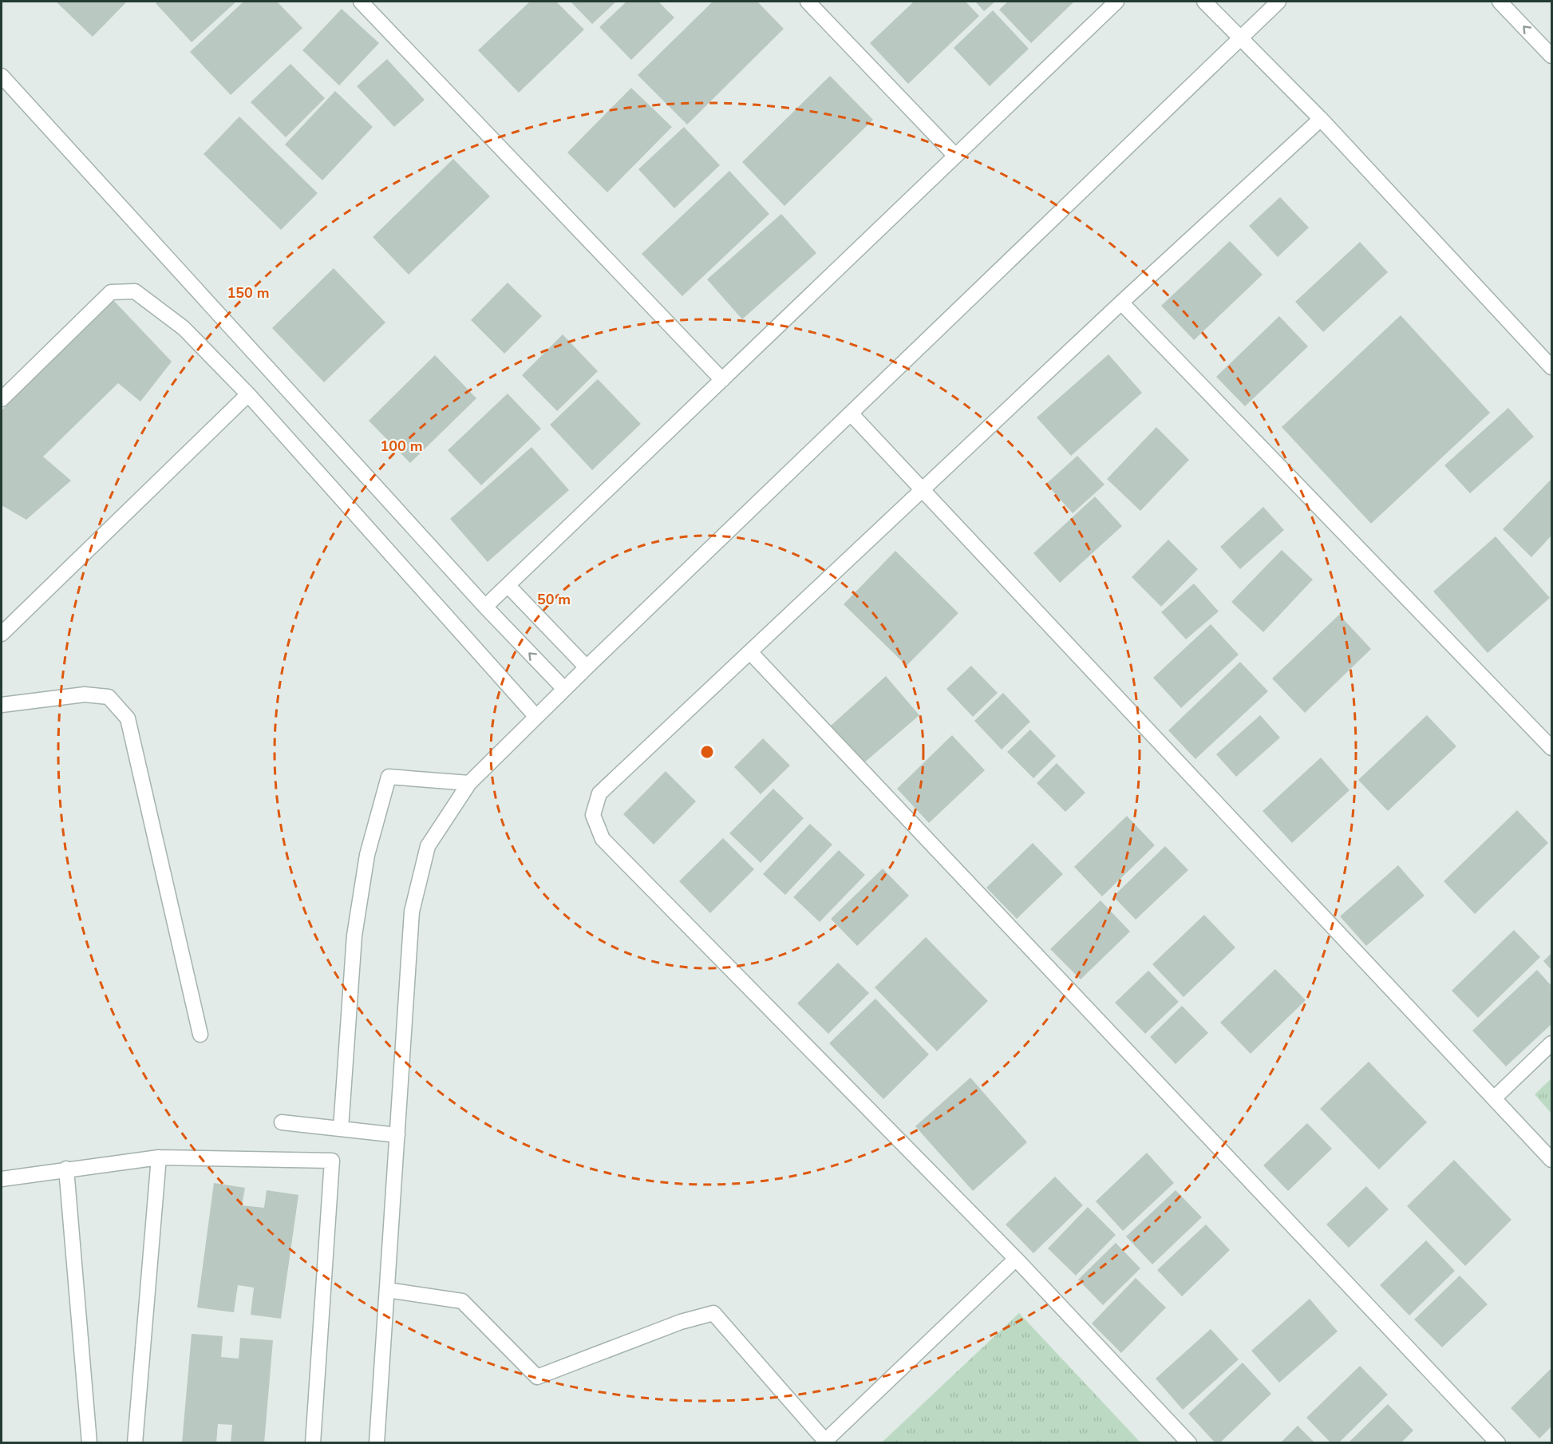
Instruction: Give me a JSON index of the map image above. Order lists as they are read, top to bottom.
{
  "rings": ["150 m", "100 m", "50 m"]
}
